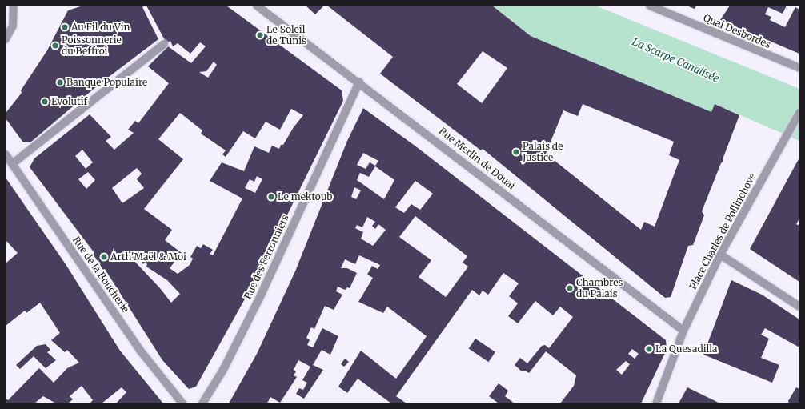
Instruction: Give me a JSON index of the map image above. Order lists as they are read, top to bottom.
{
  "streets": {
    "street": [
      "Quai Desbordes",
      "Rue Merlin de Douai",
      "Place Charles de Pollinchove",
      "Rue des Ferronniers",
      "Rue de la Boucherie"
    ]
  },
  "crossings": [
    ["Rue Merlin de Douai", "Place Charles de Pollinchove"],
    ["Rue Merlin de Douai", "Rue des Ferronniers"]
  ],
  "water": ["La Scarpe Canalisée"],
  "places": [
    "Au Fil du Vin",
    "Le Soleil de Tunis",
    "Poissonnerie du Beffroi",
    "Banque Populaire",
    "Evolutif",
    "Palais de Justice",
    "Le mektoub",
    "Arth'Maël & Moi",
    "Chambres du Palais",
    "La Quesadilla"
  ]
}
